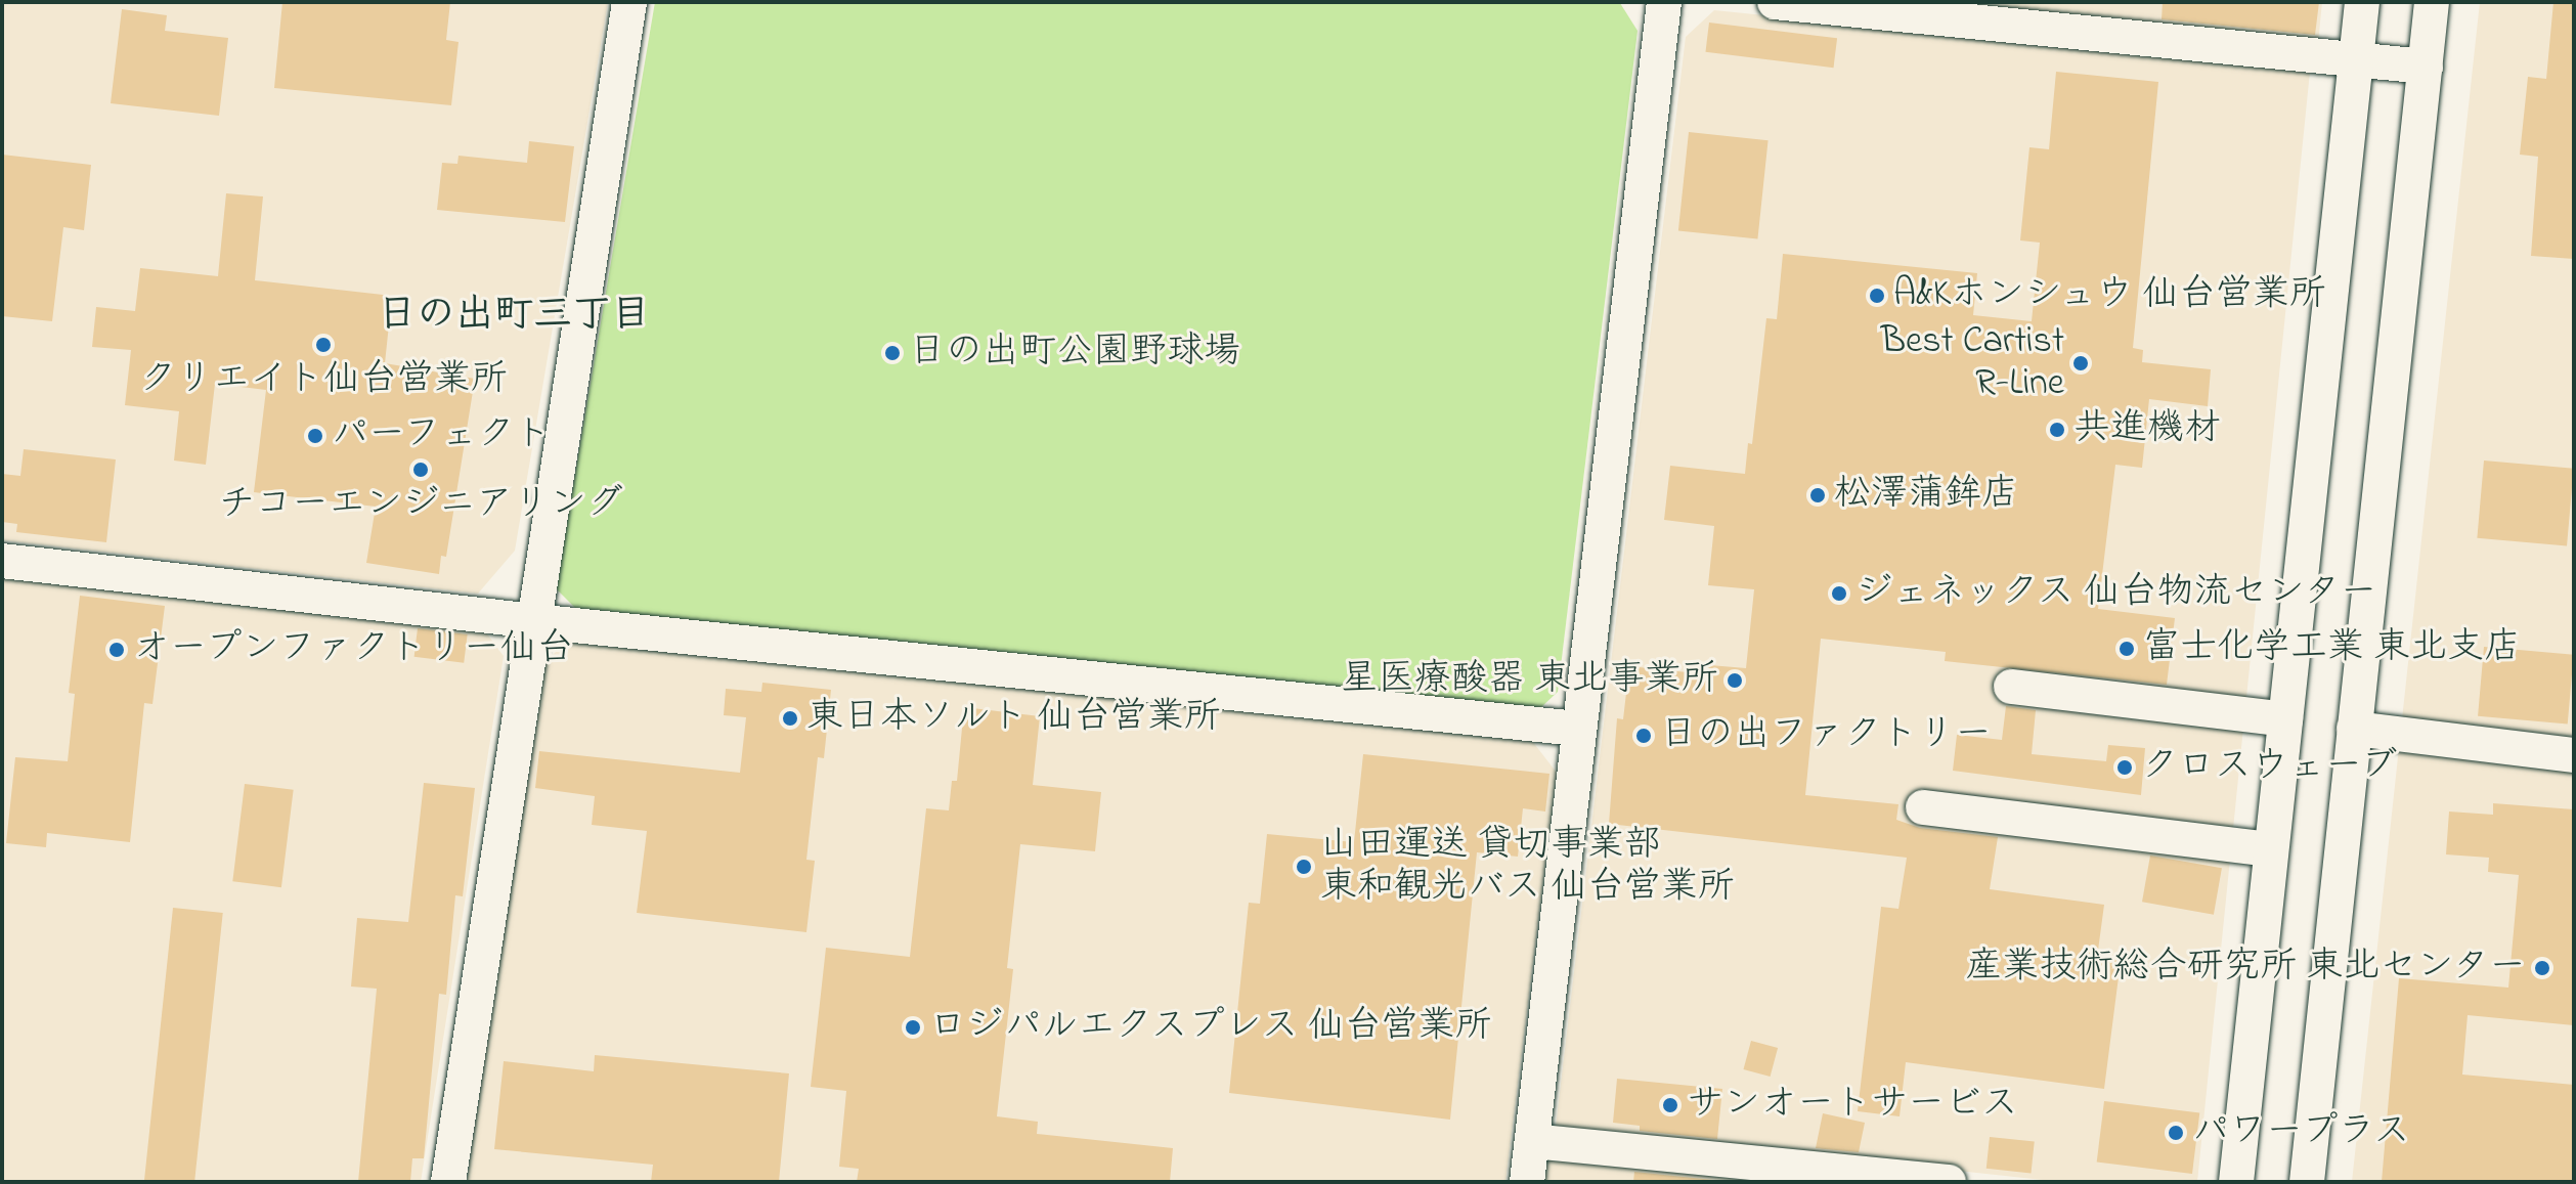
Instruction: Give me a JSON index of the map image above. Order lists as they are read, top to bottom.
{
  "districts": ["日の出町三丁目"],
  "places": [
    "A&Kホンシュウ 仙台営業所",
    "クリエイト仙台営業所",
    "日の出町公園野球場",
    "Best Cartist R-Line",
    "共進機材",
    "パーフェクト",
    "チコーエンジニアリング",
    "松澤蒲鉾店",
    "ジェネックス 仙台物流センター",
    "富士化学工業 東北支店",
    "オープンファクトリー仙台",
    "星医療酸器 東北事業所",
    "東日本ソルト 仙台営業所",
    "日の出ファクトリー",
    "クロスウェーブ",
    "山田運送 貸切事業部 東和観光バス 仙台営業所",
    "産業技術総合研究所 東北センター",
    "ロジパルエクスプレス 仙台営業所",
    "サンオートサービス",
    "パワープラス"
  ]
}
